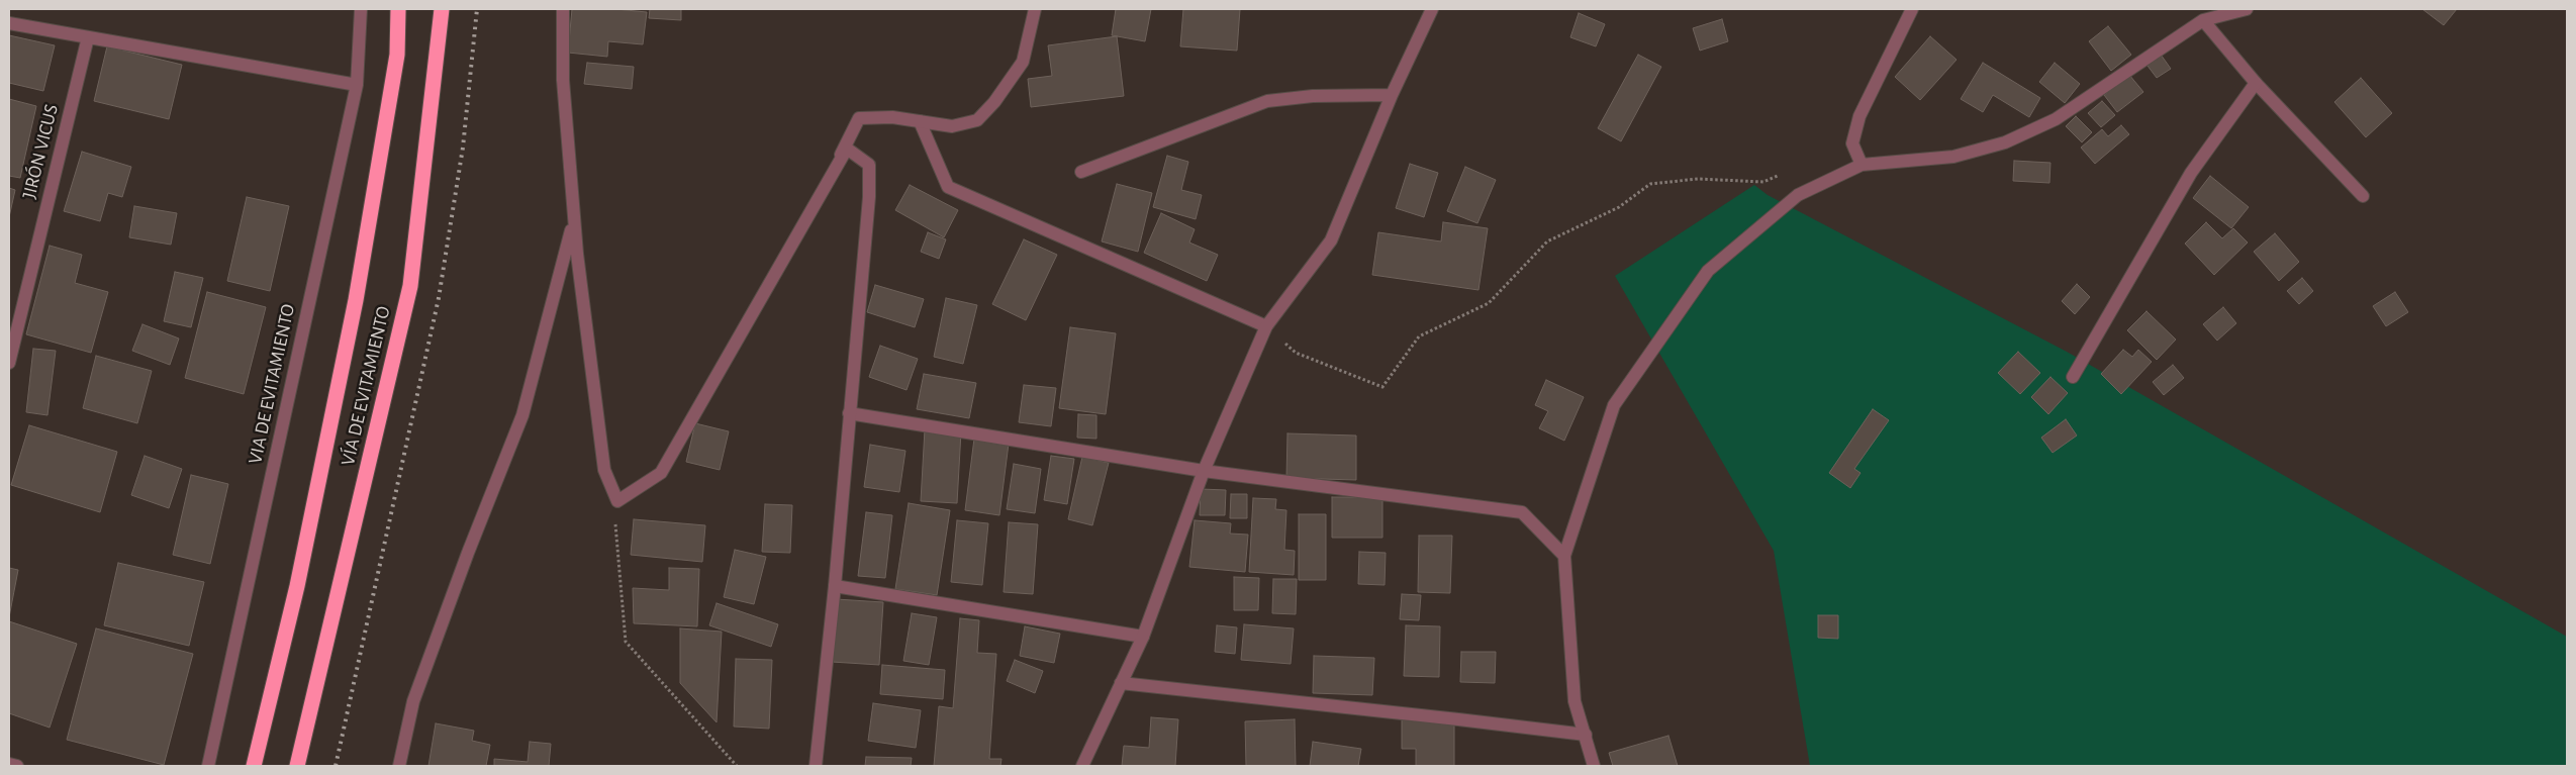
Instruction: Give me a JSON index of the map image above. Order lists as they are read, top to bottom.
{
  "streets": {
    "highway": ["VÍA DE EVITAMIENTO"],
    "street": ["JIRÓN VICUS", "VIA DE EVITAMIENTO"]
  }
}
